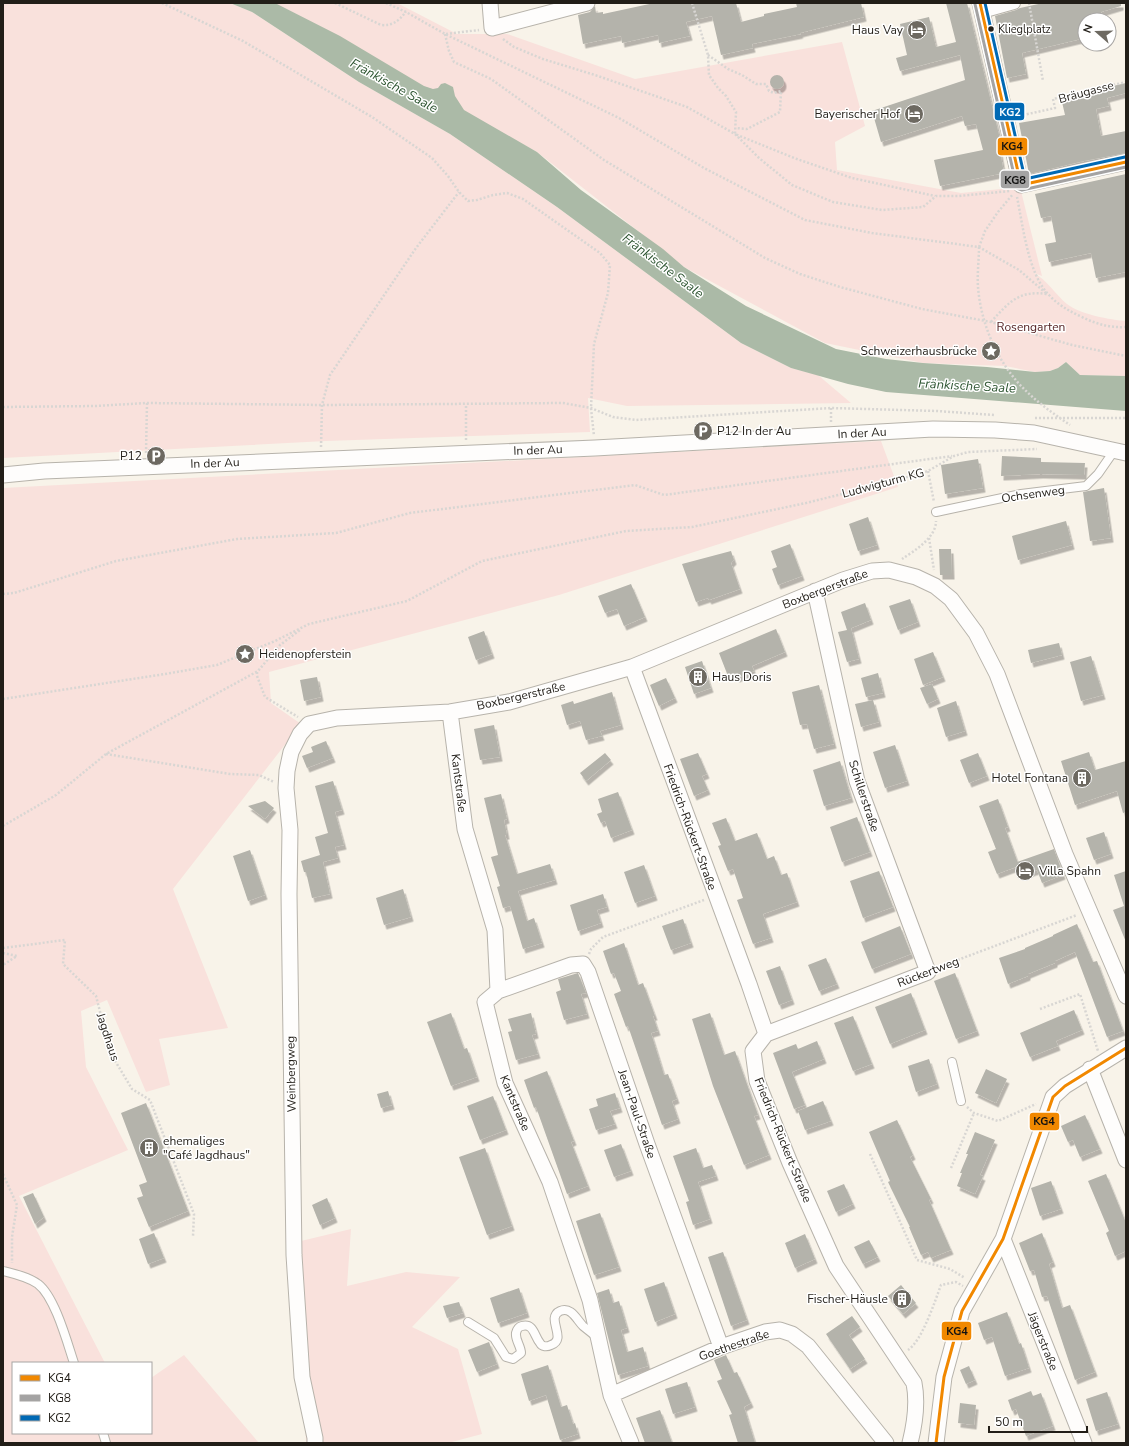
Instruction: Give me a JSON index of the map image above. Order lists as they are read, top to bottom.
{
  "streets": {
    "street": [
      "In der Au",
      "Boxbergerstraße",
      "Kantstraße",
      "Schillerstraße",
      "Friedrich-Rückert-Straße",
      "Rückertweg",
      "Weinbergweg",
      "Jean-Paul-Straße",
      "Jägerstraße",
      "Goethestraße"
    ],
    "lane": ["Ochsenweg"],
    "path": ["Bräugasse", "Ludwigturm KG", "Jagdhaus"]
  },
  "crossings": [
    ["In der Au", "Ochsenweg"],
    ["Boxbergerstraße", "Kantstraße"],
    ["Boxbergerstraße", "Schillerstraße"],
    ["Boxbergerstraße", "Friedrich-Rückert-Straße"],
    ["Boxbergerstraße", "Rückertweg"],
    ["Boxbergerstraße", "Weinbergweg"],
    ["Kantstraße", "Jean-Paul-Straße"],
    ["Kantstraße", "Goethestraße"],
    ["Schillerstraße", "Rückertweg"],
    ["Friedrich-Rückert-Straße", "Rückertweg"],
    ["Jean-Paul-Straße", "Goethestraße"]
  ],
  "water": ["Fränkische Saale"],
  "parks": ["Rosengarten"],
  "places": {
    "other": ["Klieglplatz"],
    "hotel": ["Haus Vay", "Bayerischer Hof", "Villa Spahn"],
    "place": ["Schweizerhausbrücke", "Heidenopferstein"],
    "parking": ["P12 In der Au", "P12"],
    "building": [
      "Haus Doris",
      "Hotel Fontana",
      "ehemaliges \"Café Jagdhaus\"",
      "Fischer-Häusle"
    ]
  },
  "lines": ["transit line KG4", "transit line KG2", "transit line KG8"],
  "legend": ["KG4", "KG8", "KG2"],
  "scale_bar": "50 m",
  "north": "left"
}
